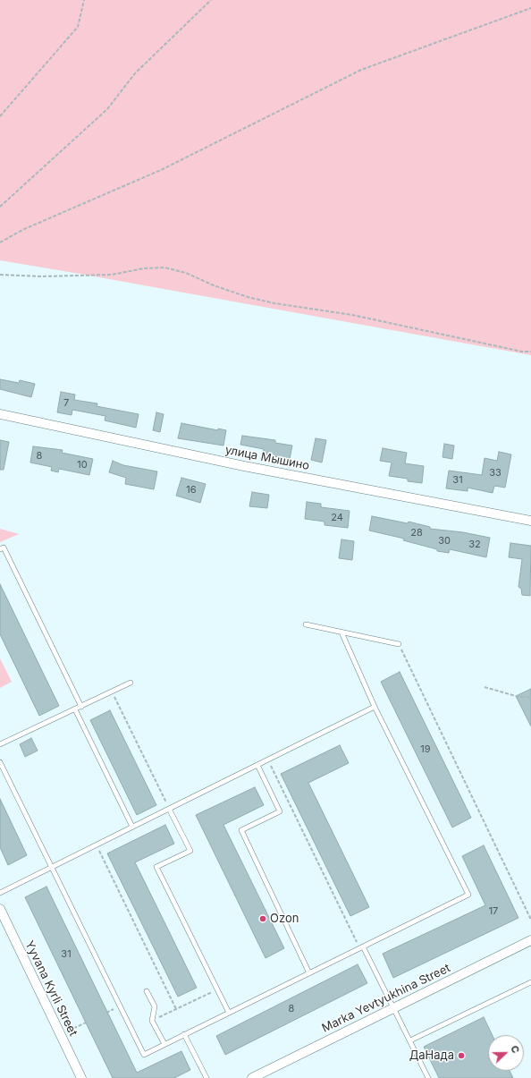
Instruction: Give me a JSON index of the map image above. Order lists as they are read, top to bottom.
{
  "streets": {
    "street": ["улица Мышино", "Yyvana Kyrli Street", "Marka Yevtyukhina Street"]
  },
  "places": ["Ozon", "ДаНада"],
  "house_numbers": [
    "7",
    "8",
    "10",
    "33",
    "31",
    "16",
    "24",
    "28",
    "30",
    "32",
    "19",
    "17",
    "31",
    "8"
  ],
  "north": "right"
}
